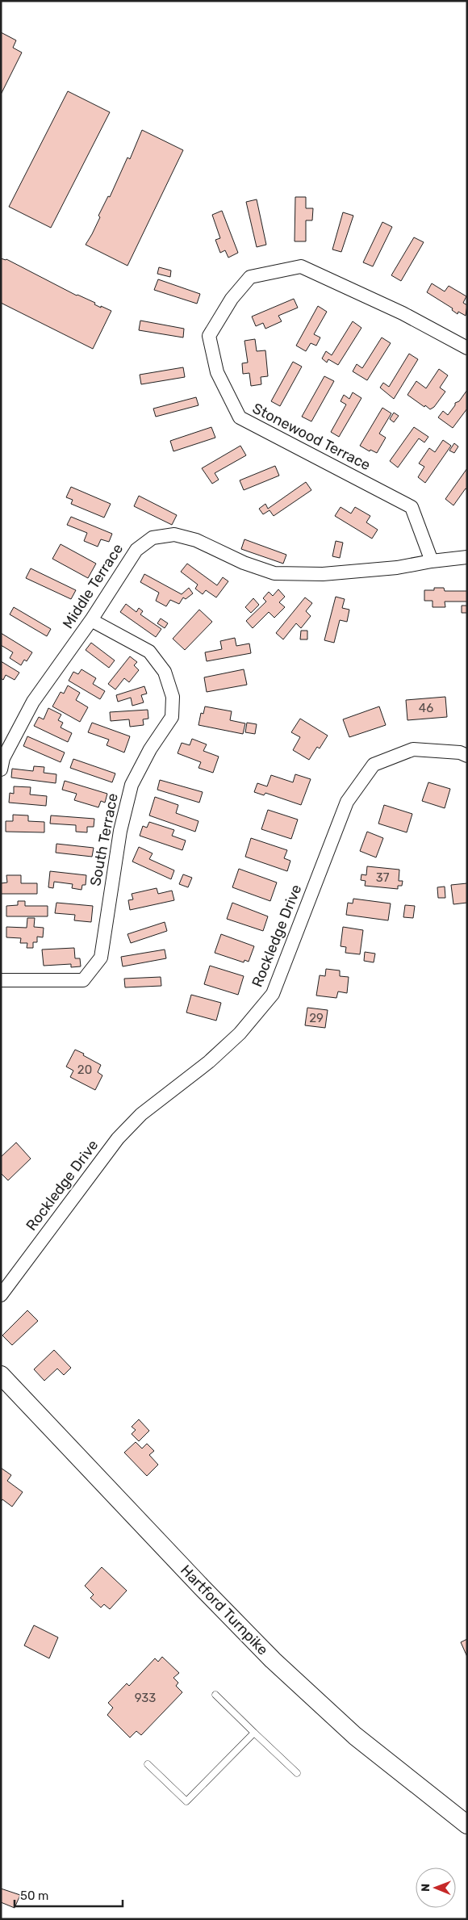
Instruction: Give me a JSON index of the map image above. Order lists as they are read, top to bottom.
{
  "streets": {
    "main road": ["Hartford Turnpike"],
    "street": [
      "Stonewood Terrace",
      "Middle Terrace",
      "South Terrace",
      "Rockledge Drive"
    ]
  },
  "crossings": [
    ["Stonewood Terrace", "Middle Terrace"],
    ["Middle Terrace", "South Terrace"]
  ],
  "house_numbers": [
    "46",
    "37",
    "29",
    "20",
    "933"
  ],
  "scale_bar": "50 m",
  "north": "left"
}
